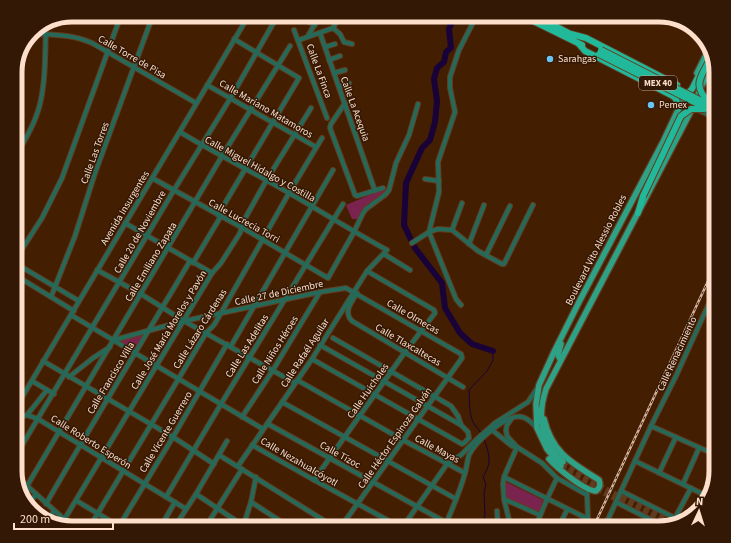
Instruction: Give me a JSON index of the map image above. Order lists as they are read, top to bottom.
{
  "streets": {
    "highway": ["MEX 40"],
    "main road": ["Boulevard Vito Alessio Robles"],
    "street": [
      "Calle Torre de Pisa",
      "Calle La Finca",
      "Calle Mariano Matamoros",
      "Calle La Acequia",
      "Calle Las Torres",
      "Calle Miguel Hidalgo y Costilla",
      "Avenida Insurgentes",
      "Calle Lucrecia Torri",
      "Calle 20 de Noviembre",
      "Calle Emiliano Zapata",
      "Calle 27 de Diciembre",
      "Calle Olmecas",
      "Calle Lázaro Cárdenas",
      "Calle José María Morelos y Pavón",
      "Calle Tlaxcaltecas",
      "Calle Las Adelitas",
      "Calle Niños Héroes",
      "Calle Rafaél Aguilar",
      "Calle Renacimiento",
      "Calle Francisco Villa",
      "Calle Huicholes",
      "Calle Vicente Guerrero",
      "Calle Héctor Espinoza Galván",
      "Calle Roberto Esperón",
      "Calle Mayas",
      "Calle Tízoc",
      "Calle Nezahualcóyotl"
    ]
  },
  "crossings": [
    ["Calle Torre de Pisa", "Calle Las Torres"],
    ["Calle Torre de Pisa", "Avenida Insurgentes"],
    ["Calle Mariano Matamoros", "Avenida Insurgentes"],
    ["Calle Mariano Matamoros", "Calle 20 de Noviembre"],
    ["Calle Mariano Matamoros", "Calle Emiliano Zapata"],
    ["Calle Mariano Matamoros", "Calle Lázaro Cárdenas"],
    ["Calle Mariano Matamoros", "Calle José María Morelos y Pavón"],
    ["Calle Mariano Matamoros", "Calle Francisco Villa"],
    ["Calle Miguel Hidalgo y Costilla", "Avenida Insurgentes"],
    ["Calle Miguel Hidalgo y Costilla", "Calle Lucrecia Torri"],
    ["Calle Miguel Hidalgo y Costilla", "Calle 20 de Noviembre"],
    ["Calle Miguel Hidalgo y Costilla", "Calle Emiliano Zapata"],
    ["Calle Miguel Hidalgo y Costilla", "Calle Lázaro Cárdenas"],
    ["Calle Miguel Hidalgo y Costilla", "Calle José María Morelos y Pavón"],
    ["Calle Miguel Hidalgo y Costilla", "Calle Las Adelitas"],
    ["Calle Miguel Hidalgo y Costilla", "Calle Rafaél Aguilar"],
    ["Calle Miguel Hidalgo y Costilla", "Calle Francisco Villa"],
    ["Calle Miguel Hidalgo y Costilla", "Calle Vicente Guerrero"],
    ["Avenida Insurgentes", "Calle Lucrecia Torri"],
    ["Avenida Insurgentes", "Calle Mayas"],
    ["Calle Lucrecia Torri", "Calle 20 de Noviembre"],
    ["Calle Lucrecia Torri", "Calle Emiliano Zapata"],
    ["Calle Lucrecia Torri", "Calle Lázaro Cárdenas"],
    ["Calle Lucrecia Torri", "Calle José María Morelos y Pavón"],
    ["Calle Lucrecia Torri", "Calle Las Adelitas"],
    ["Calle Lucrecia Torri", "Calle Francisco Villa"],
    ["Calle Lucrecia Torri", "Calle Vicente Guerrero"],
    ["Calle 20 de Noviembre", "Calle Roberto Esperón"],
    ["Calle 20 de Noviembre", "Calle Mayas"],
    ["Calle Emiliano Zapata", "Calle 27 de Diciembre"],
    ["Calle Emiliano Zapata", "Calle Francisco Villa"],
    ["Calle Emiliano Zapata", "Calle Roberto Esperón"],
    ["Calle Emiliano Zapata", "Calle Mayas"],
    ["Calle 27 de Diciembre", "Calle Olmecas"],
    ["Calle 27 de Diciembre", "Calle Lázaro Cárdenas"],
    ["Calle 27 de Diciembre", "Calle José María Morelos y Pavón"],
    ["Calle 27 de Diciembre", "Calle Tlaxcaltecas"],
    ["Calle 27 de Diciembre", "Calle Las Adelitas"],
    ["Calle 27 de Diciembre", "Calle Niños Héroes"],
    ["Calle 27 de Diciembre", "Calle Rafaél Aguilar"],
    ["Calle 27 de Diciembre", "Calle Francisco Villa"],
    ["Calle 27 de Diciembre", "Calle Vicente Guerrero"],
    ["Calle 27 de Diciembre", "Calle Mayas"],
    ["Calle Olmecas", "Calle Tlaxcaltecas"],
    ["Calle Olmecas", "Calle Rafaél Aguilar"],
    ["Calle Olmecas", "Calle Huicholes"],
    ["Calle Olmecas", "Calle Héctor Espinoza Galván"],
    ["Calle Lázaro Cárdenas", "Calle Roberto Esperón"],
    ["Calle Lázaro Cárdenas", "Calle Mayas"],
    ["Calle José María Morelos y Pavón", "Calle Roberto Esperón"],
    ["Calle José María Morelos y Pavón", "Calle Mayas"],
    ["Calle Tlaxcaltecas", "Calle Rafaél Aguilar"],
    ["Calle Tlaxcaltecas", "Calle Huicholes"],
    ["Calle Tlaxcaltecas", "Calle Héctor Espinoza Galván"],
    ["Calle Las Adelitas", "Calle Roberto Esperón"],
    ["Calle Las Adelitas", "Calle Mayas"],
    ["Calle Niños Héroes", "Calle Mayas"],
    ["Calle Rafaél Aguilar", "Calle Huicholes"],
    ["Calle Rafaél Aguilar", "Calle Mayas"],
    ["Calle Rafaél Aguilar", "Calle Tízoc"],
    ["Calle Rafaél Aguilar", "Calle Nezahualcóyotl"],
    ["Calle Francisco Villa", "Calle Roberto Esperón"],
    ["Calle Francisco Villa", "Calle Mayas"],
    ["Calle Huicholes", "Calle Mayas"],
    ["Calle Huicholes", "Calle Tízoc"],
    ["Calle Huicholes", "Calle Nezahualcóyotl"],
    ["Calle Vicente Guerrero", "Calle Roberto Esperón"],
    ["Calle Vicente Guerrero", "Calle Mayas"],
    ["Calle Héctor Espinoza Galván", "Calle Mayas"],
    ["Calle Héctor Espinoza Galván", "Calle Tízoc"],
    ["Calle Héctor Espinoza Galván", "Calle Nezahualcóyotl"]
  ],
  "places": ["Sarahgas", "Pemex"],
  "scale_bar": "200 m",
  "north": "top"
}
